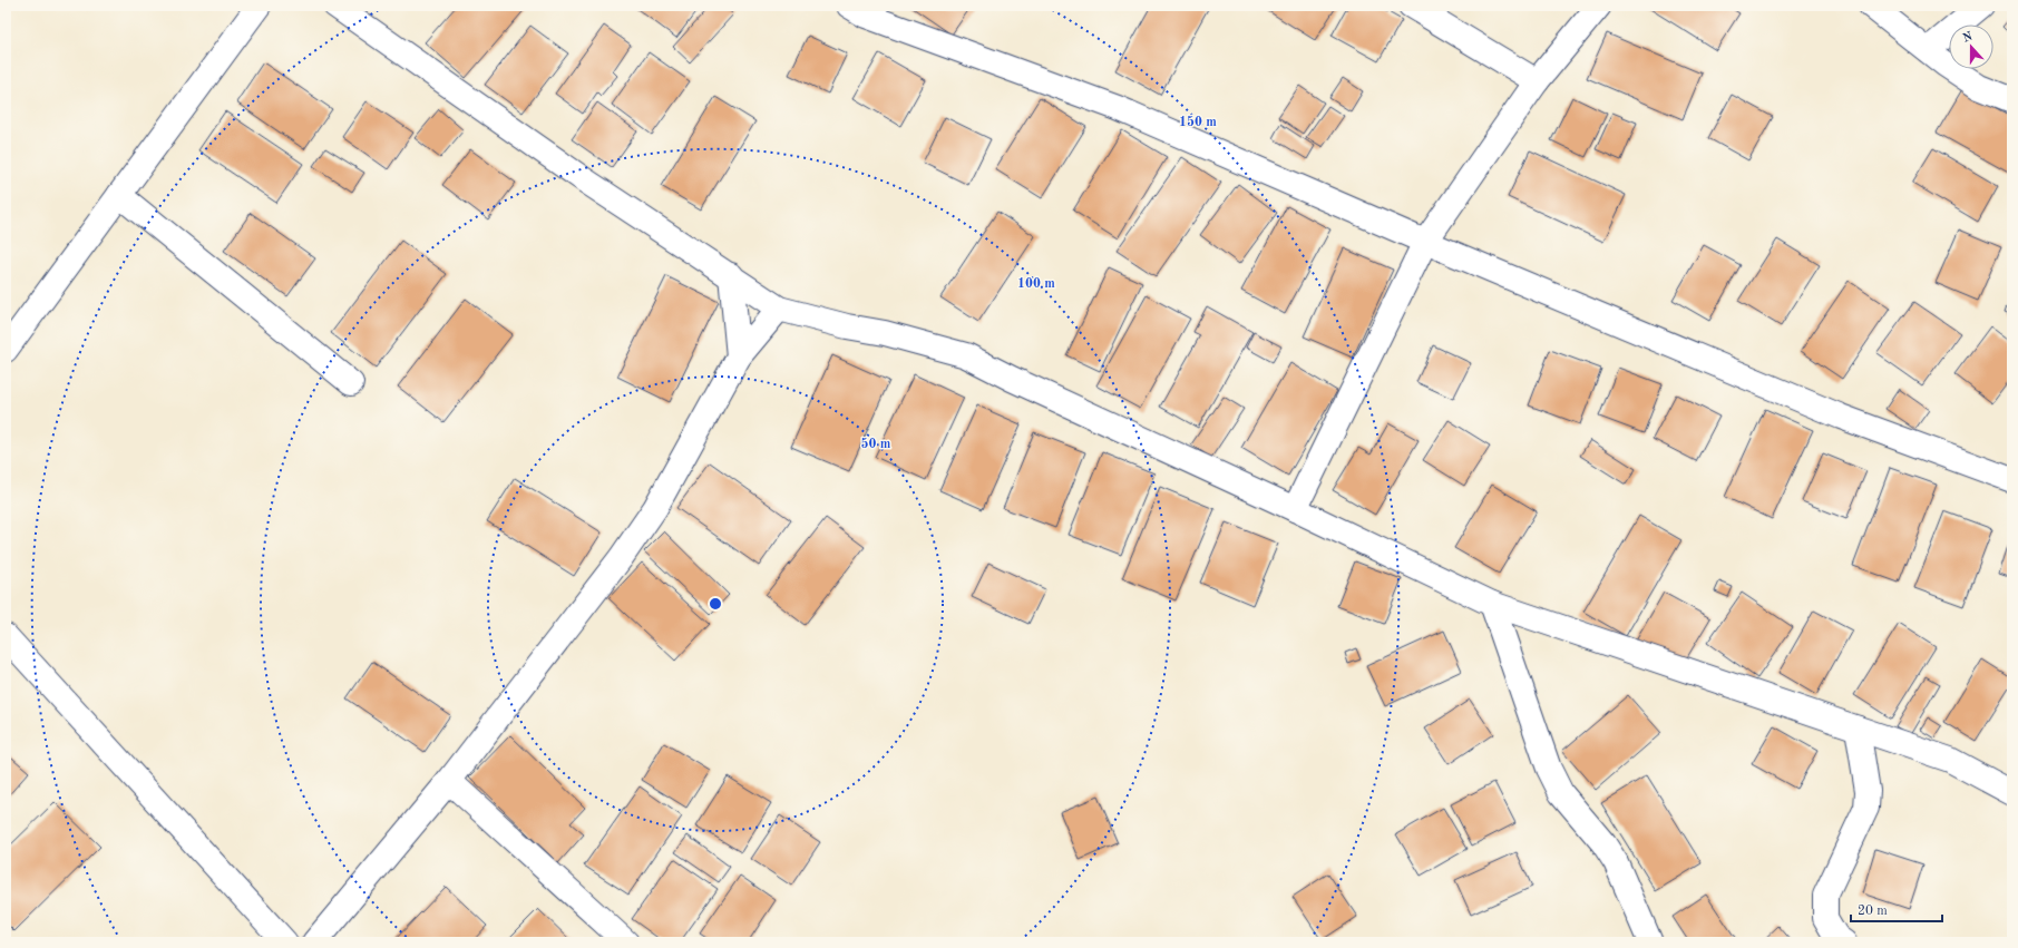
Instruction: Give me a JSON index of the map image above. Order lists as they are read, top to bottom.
{
  "scale_bar": "20 m",
  "north": "top",
  "rings": ["150 m", "100 m", "50 m"]
}
